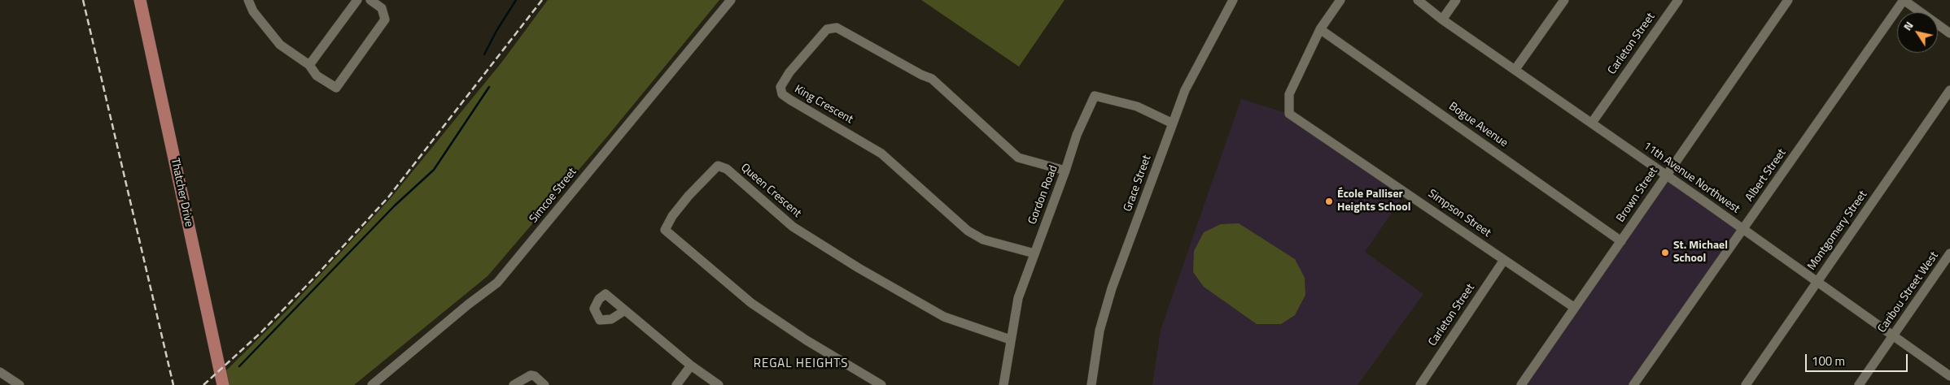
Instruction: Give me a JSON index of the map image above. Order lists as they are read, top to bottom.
{
  "streets": {
    "main road": ["Thatcher Drive"],
    "street": [
      "Carleton Street",
      "King Crescent",
      "Bogue Avenue",
      "Albert Street",
      "11th Avenue Northwest",
      "Grace Street",
      "Queen Crescent",
      "Gordon Road",
      "Brown Street",
      "Simcoe Street",
      "Simpson Street",
      "Montgomery Street",
      "Caribou Street West"
    ]
  },
  "crossings": [
    ["Carleton Street", "11th Avenue Northwest"],
    ["Carleton Street", "Simpson Street"],
    ["King Crescent", "Gordon Road"],
    ["Bogue Avenue", "Brown Street"],
    ["Bogue Avenue", "Simpson Street"],
    ["Albert Street", "11th Avenue Northwest"],
    ["11th Avenue Northwest", "Brown Street"],
    ["11th Avenue Northwest", "Montgomery Street"],
    ["11th Avenue Northwest", "Caribou Street West"],
    ["Grace Street", "Gordon Road"],
    ["Queen Crescent", "Gordon Road"],
    ["Brown Street", "Simpson Street"]
  ],
  "districts": ["REGAL HEIGHTS"],
  "places": ["École Palliser Heights School", "St. Michael School"],
  "scale_bar": "100 m",
  "north": "top left"
}
